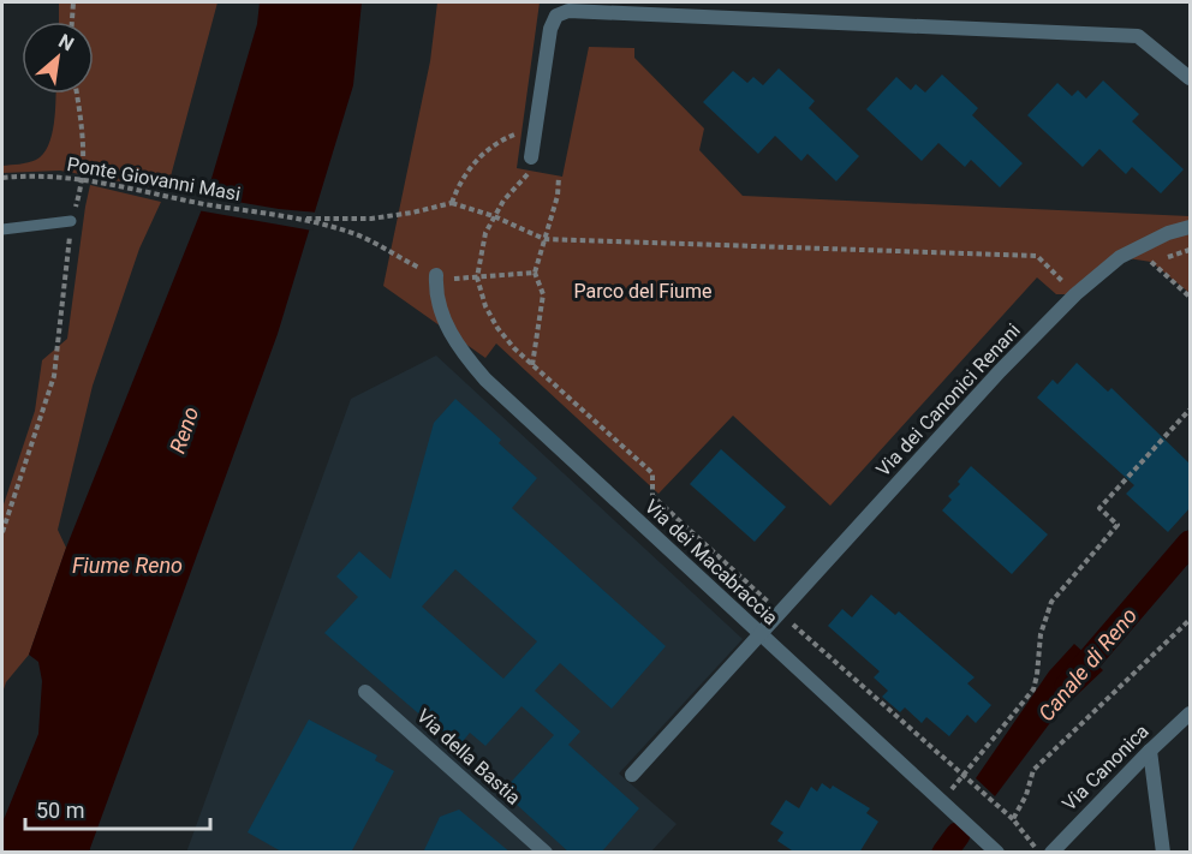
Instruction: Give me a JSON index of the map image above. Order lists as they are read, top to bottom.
{
  "streets": {
    "street": [
      "Via dei Canonici Renani",
      "Via dei Macabraccia",
      "Via della Bastia",
      "Via Canonica"
    ],
    "path": ["Ponte Giovanni Masi"]
  },
  "crossings": [
    ["Ponte Giovanni Masi", "Via dei Macabraccia"],
    ["Via dei Canonici Renani", "Via dei Macabraccia"]
  ],
  "water": ["Reno", "Fiume Reno", "Canale di Reno"],
  "parks": ["Parco del Fiume"],
  "scale_bar": "50 m",
  "north": "top right"
}
